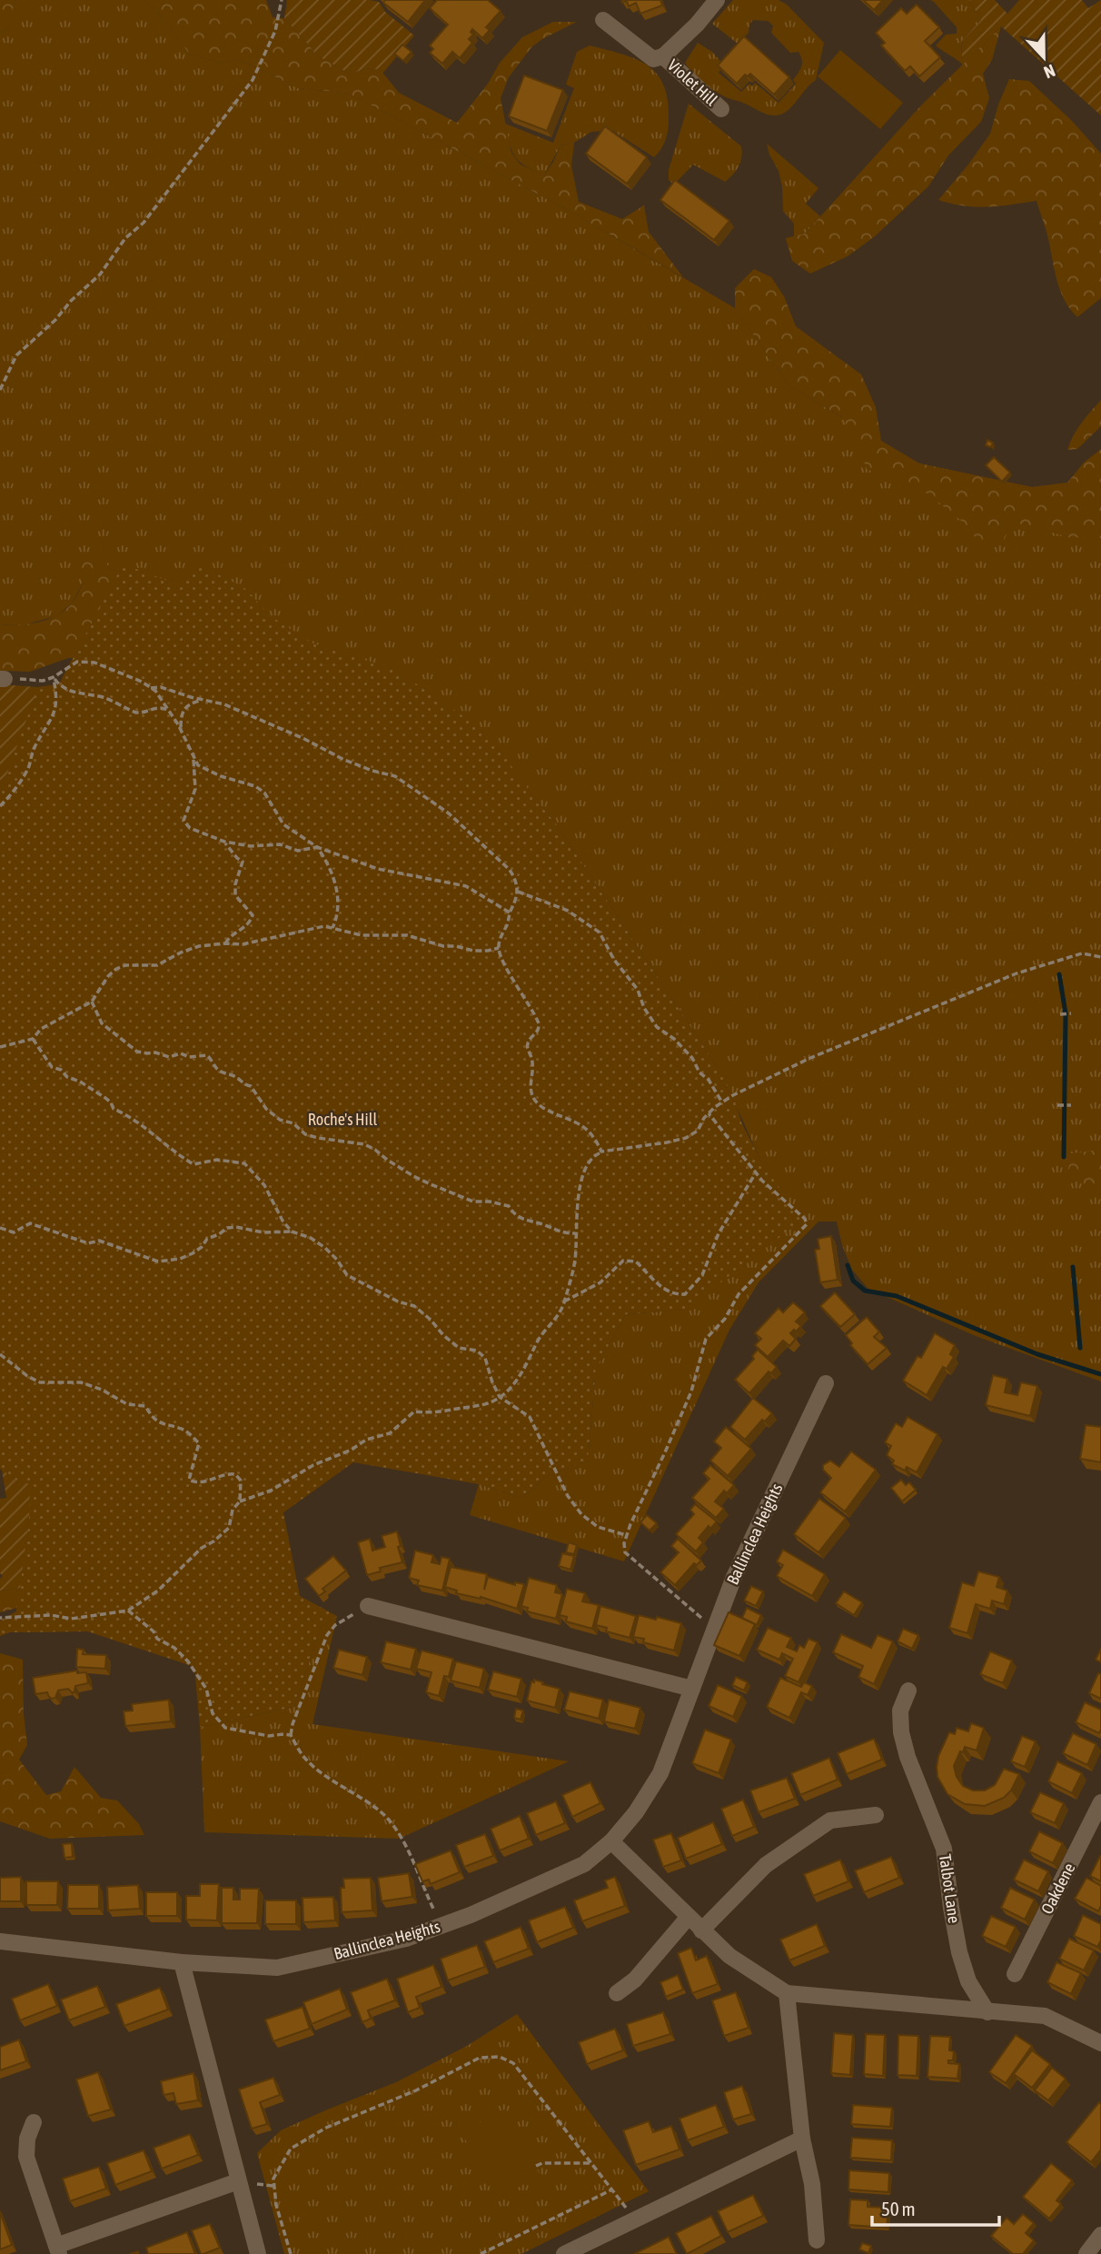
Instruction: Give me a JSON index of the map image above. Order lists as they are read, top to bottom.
{
  "streets": {
    "street": [
      "Violet Hill",
      "Ballinclea Heights",
      "Talbot Lane",
      "Oakdene"
    ]
  },
  "parks": ["Roche's Hill"],
  "scale_bar": "50 m",
  "north": "bottom"
}
